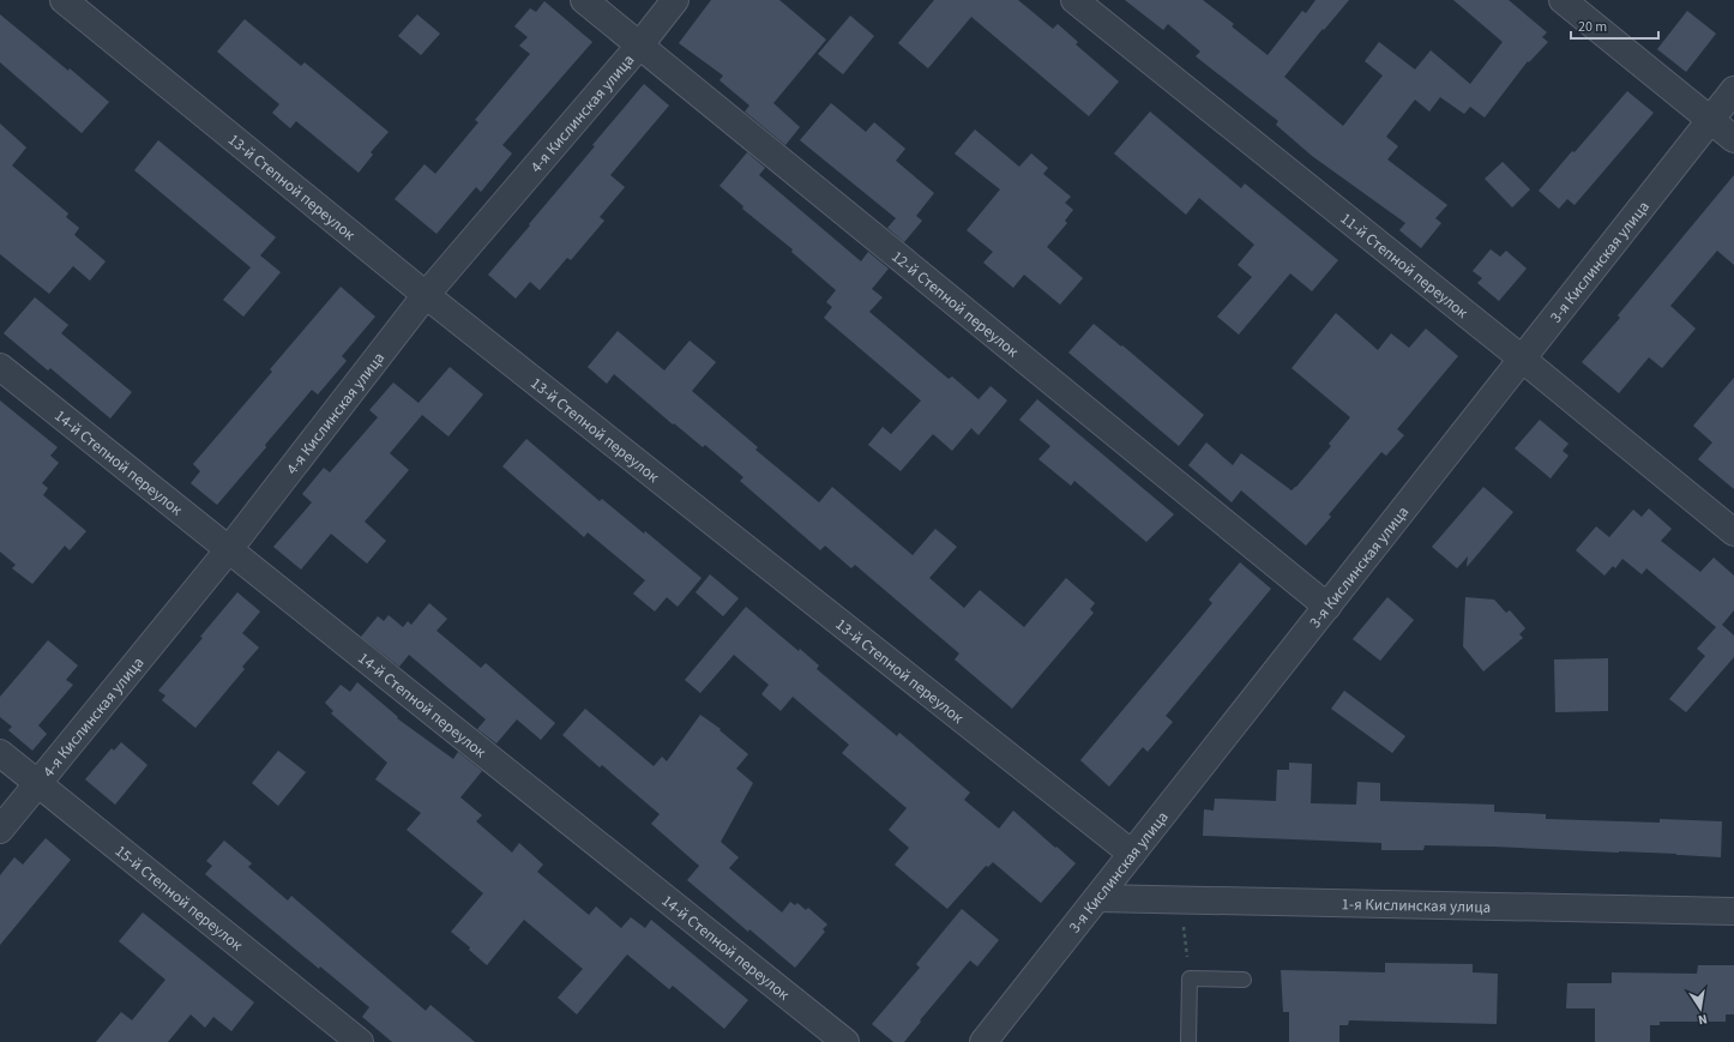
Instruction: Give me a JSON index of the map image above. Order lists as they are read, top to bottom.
{
  "streets": {
    "street": [
      "4-я Кислинская улица",
      "13-й Степной переулок",
      "3-я Кислинская улица",
      "11-й Степной переулок",
      "12-й Степной переулок",
      "14-й Степной переулок",
      "15-й Степной переулок",
      "1-я Кислинская улица"
    ]
  },
  "crossings": [
    ["4-я Кислинская улица", "13-й Степной переулок"],
    ["4-я Кислинская улица", "12-й Степной переулок"],
    ["4-я Кислинская улица", "14-й Степной переулок"],
    ["4-я Кислинская улица", "15-й Степной переулок"],
    ["13-й Степной переулок", "3-я Кислинская улица"],
    ["3-я Кислинская улица", "11-й Степной переулок"],
    ["3-я Кислинская улица", "12-й Степной переулок"],
    ["3-я Кислинская улица", "1-я Кислинская улица"]
  ],
  "scale_bar": "20 m",
  "north": "bottom"
}
